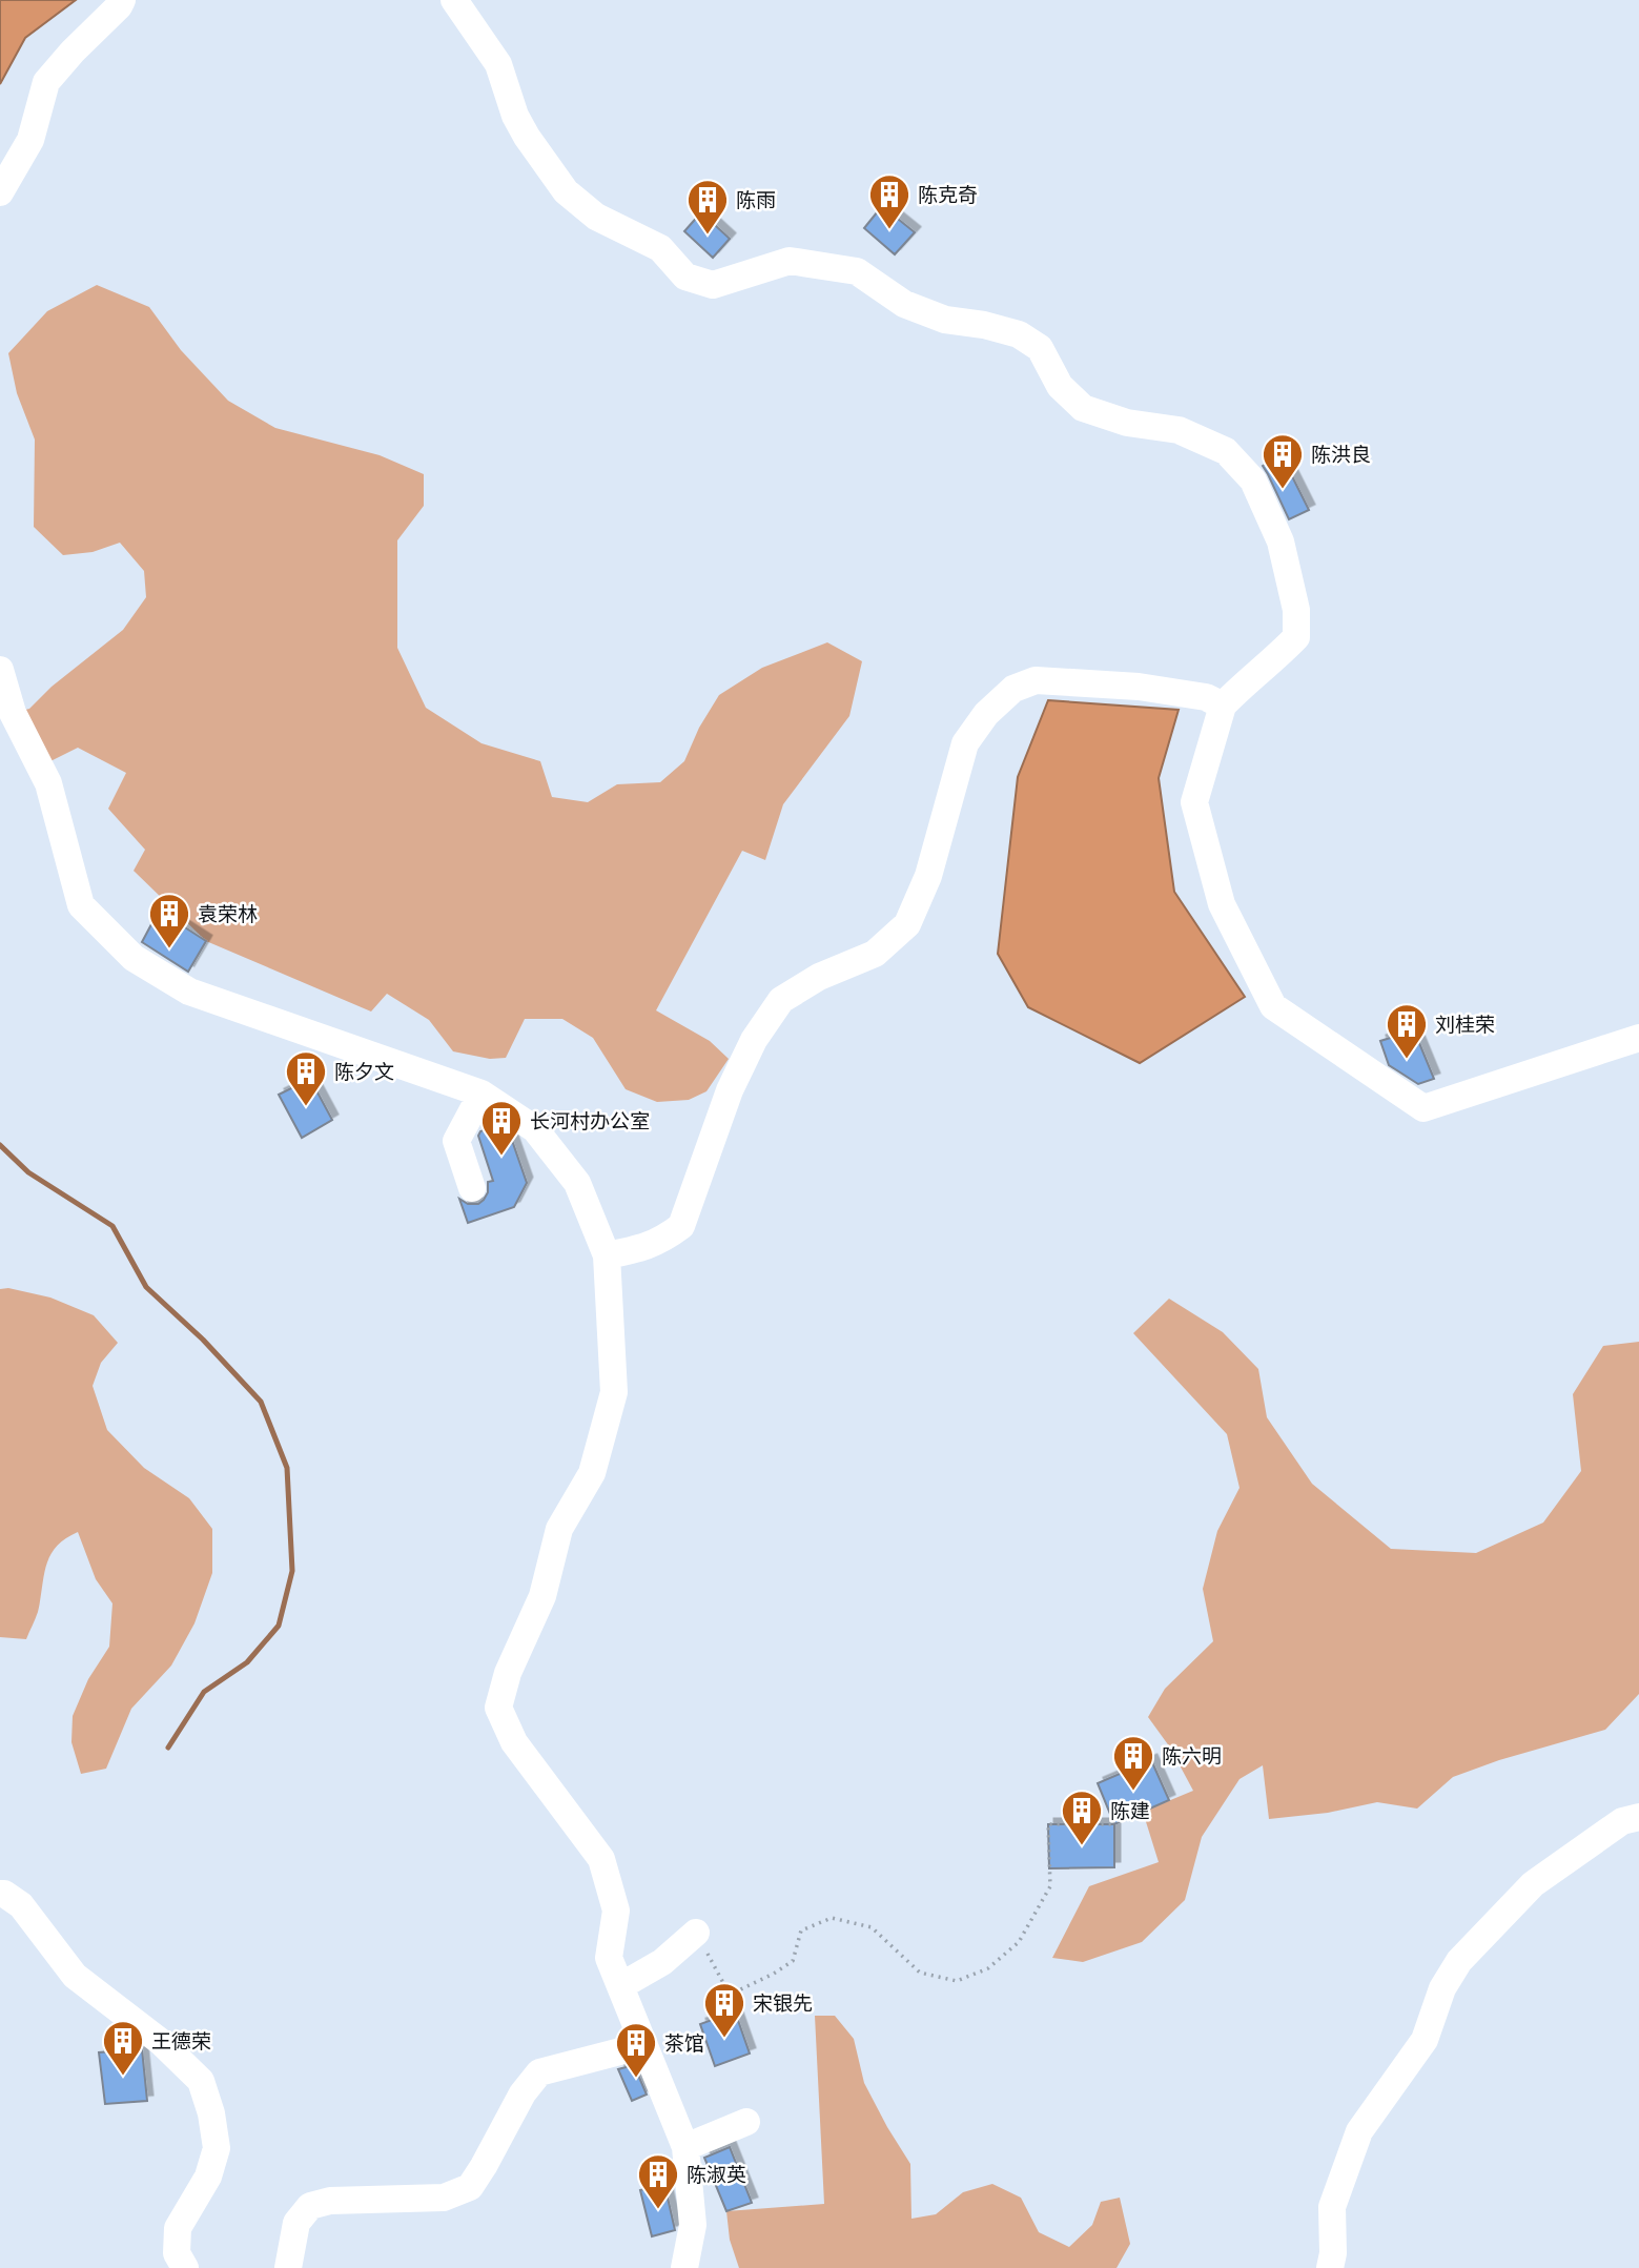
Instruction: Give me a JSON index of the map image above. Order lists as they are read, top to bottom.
{
  "places": {
    "building": [
      "陈克奇",
      "陈雨",
      "陈洪良",
      "袁荣林",
      "刘桂荣",
      "陈夕文",
      "长河村办公室",
      "陈六明",
      "陈建",
      "宋银先",
      "王德荣",
      "茶馆",
      "陈淑英"
    ]
  }
}
